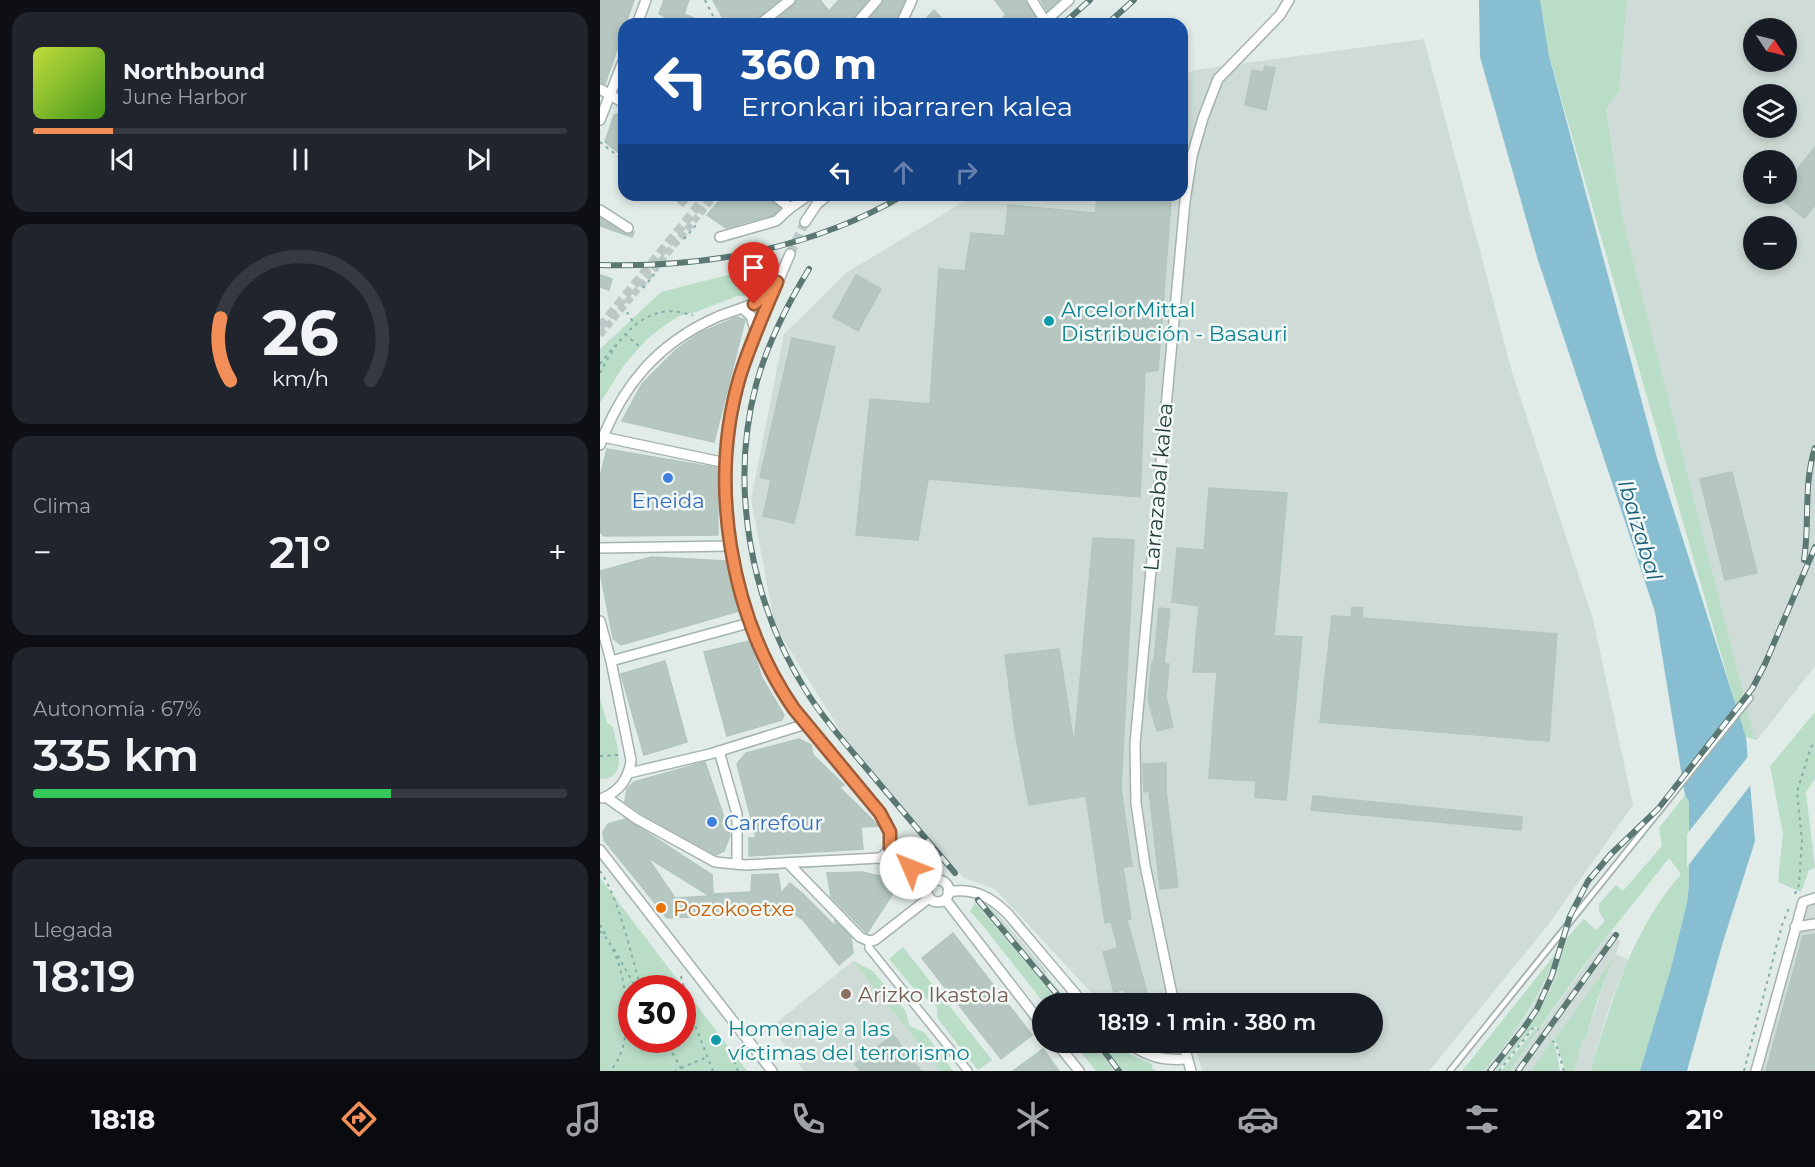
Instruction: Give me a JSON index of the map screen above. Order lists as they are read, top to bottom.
{
  "streets": {
    "street": ["Larrazabal kalea"]
  },
  "water": ["Ibaizabal"],
  "places": [
    "ArcelorMittal Distribución - Basauri",
    "Eneida",
    "Carrefour",
    "Pozokoetxe",
    "Arizko Ikastola",
    "Homenaje a las víctimas del terrorismo"
  ],
  "north": "bottom right",
  "page": {
    "map_buttons": ["+", "−"],
    "turn": ["360 m", "Erronkari ibarraren kalea"],
    "song": ["Northbound", "June Harbor"],
    "tile": [
      "Clima",
      ["Autonomía · 67%", "335 km"],
      ["Llegada", "18:19"]
    ],
    "heat": ["−", "21°", "+"],
    "limit": "30",
    "trip": "18:19 · 1 min · 380 m",
    "tabs": ["18:18", "21°"],
    "gauge": ["26", "km/h"]
  }
}
